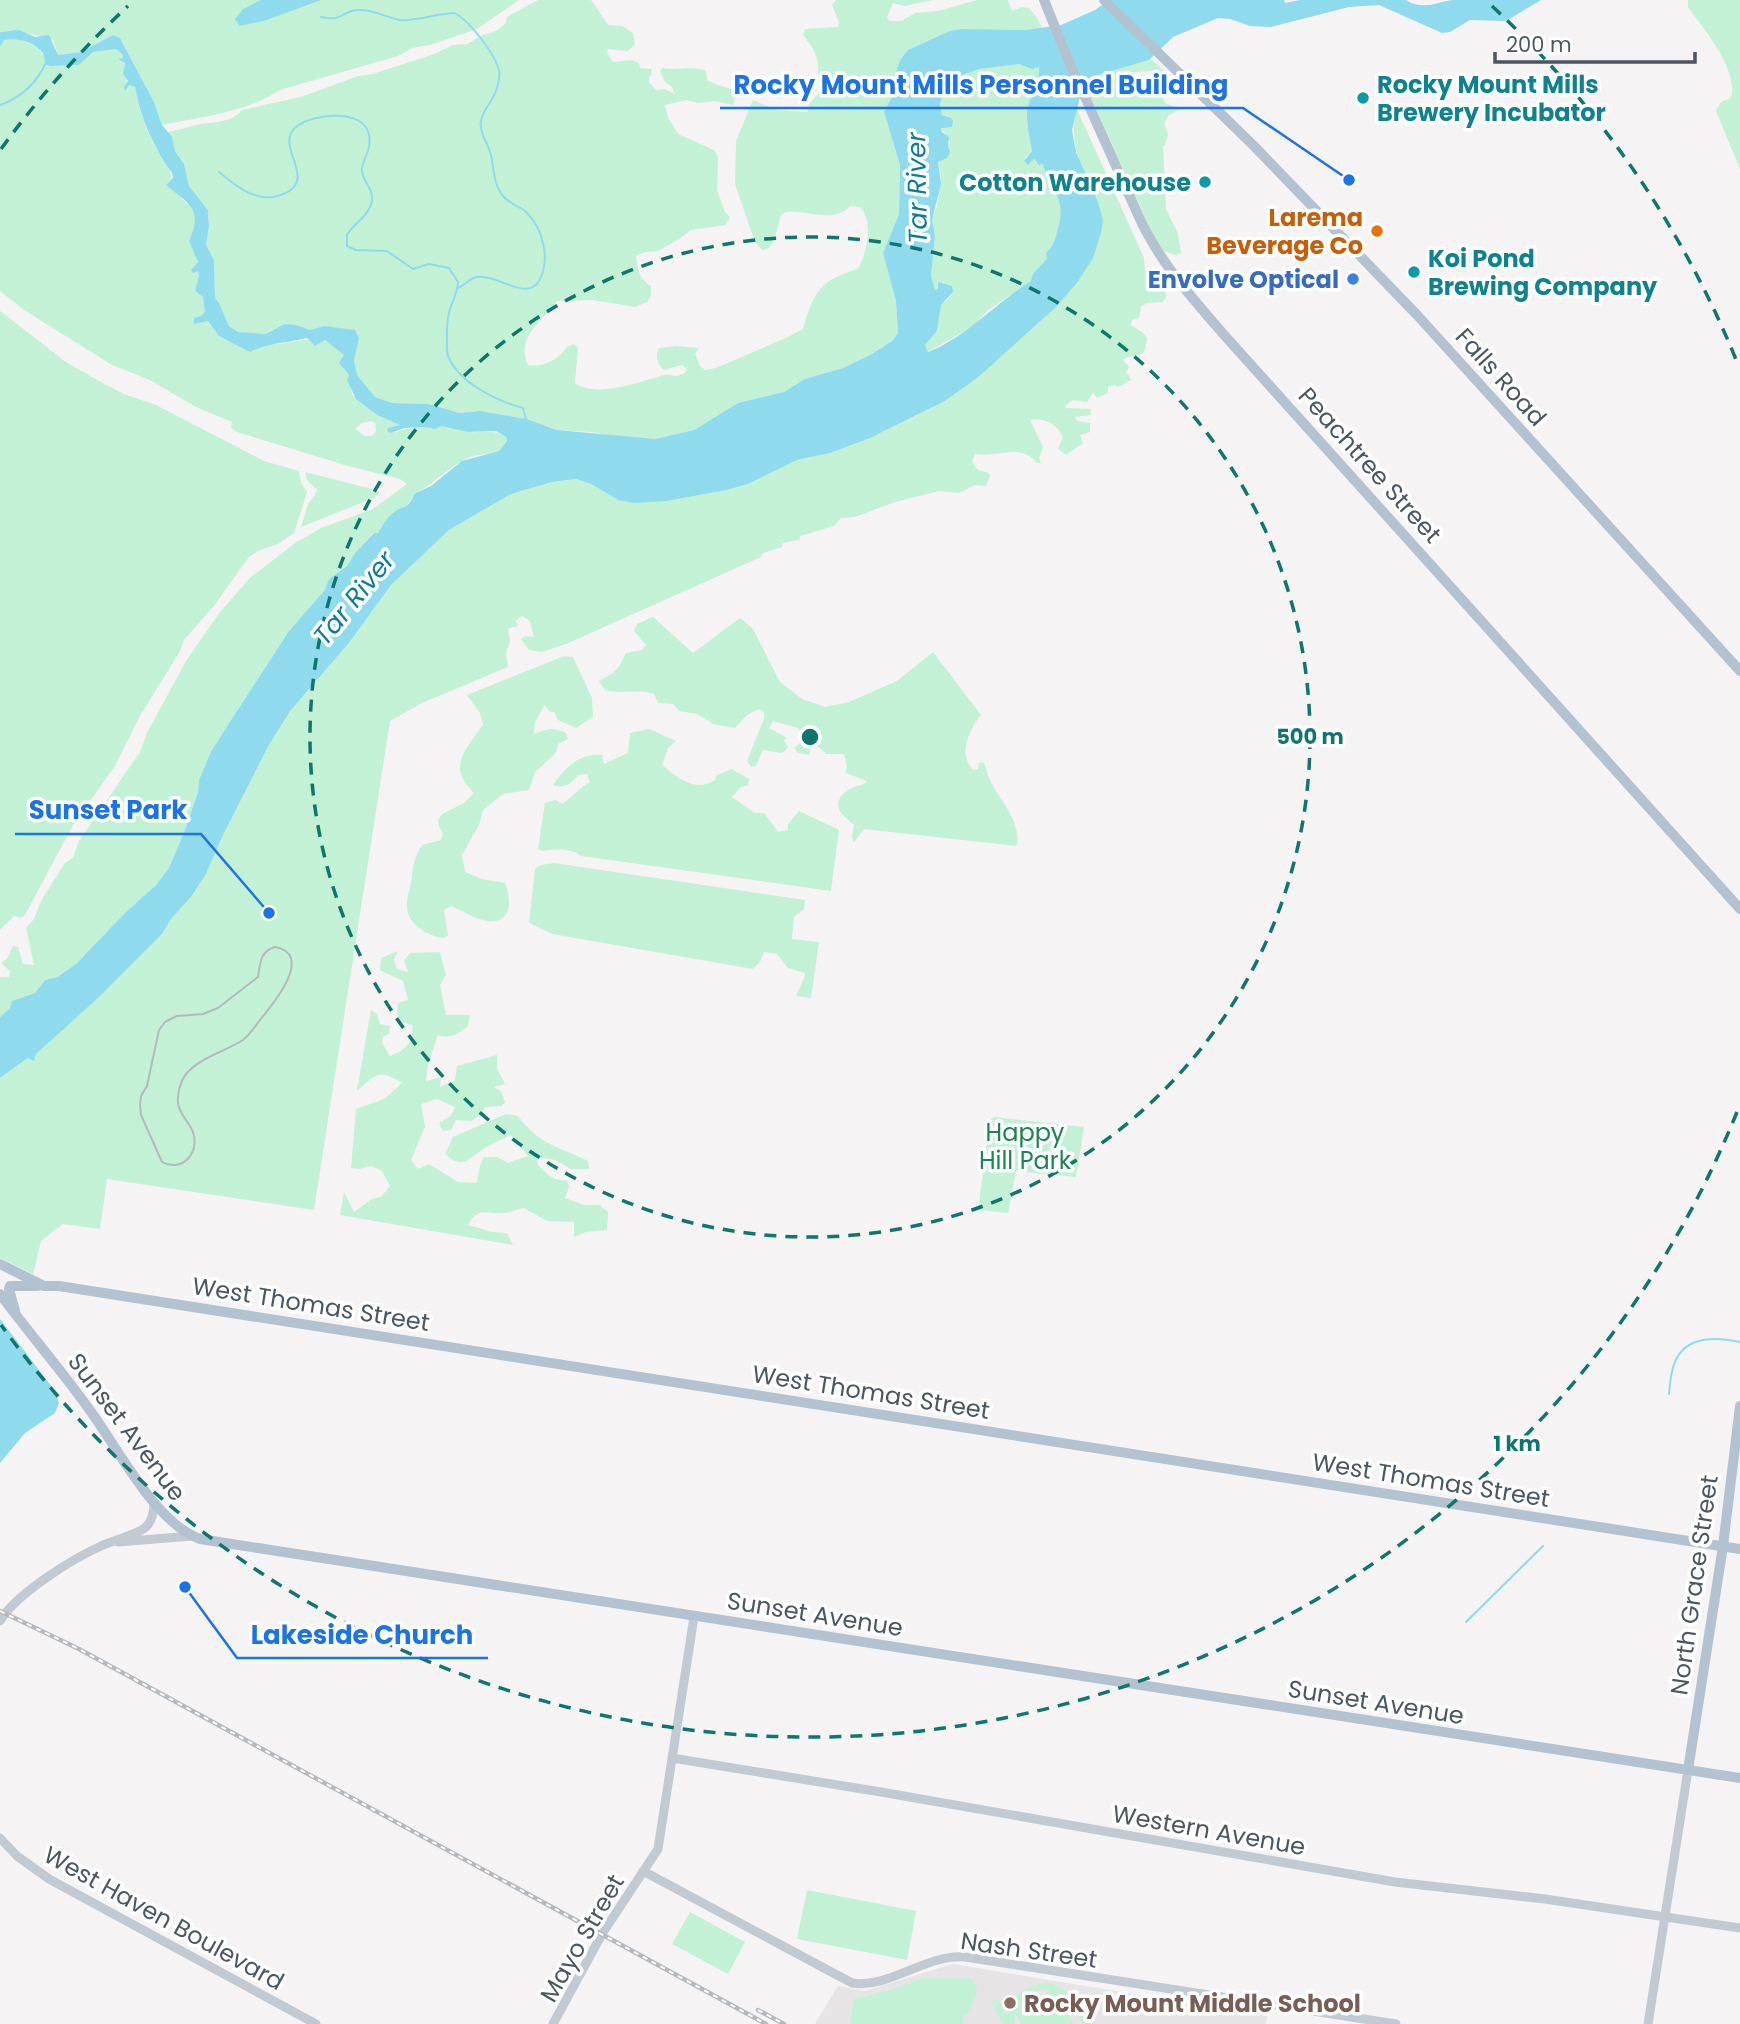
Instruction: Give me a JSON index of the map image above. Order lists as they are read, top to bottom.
{
  "streets": {
    "main road": [
      "Falls Road",
      "Peachtree Street",
      "West Thomas Street",
      "Sunset Avenue",
      "North Grace Street"
    ],
    "street": [
      "Western Avenue",
      "West Haven Boulevard",
      "Mayo Street",
      "Nash Street"
    ]
  },
  "crossings": [
    ["West Thomas Street", "North Grace Street"],
    ["Sunset Avenue", "North Grace Street"],
    ["Sunset Avenue", "Mayo Street"],
    ["Western Avenue", "Mayo Street"],
    ["Mayo Street", "Nash Street"]
  ],
  "water": ["Tar River"],
  "parks": ["Happy Hill Park"],
  "places": [
    "Rocky Mount Mills Brewery Incubator",
    "Rocky Mount Mills Personnel Building",
    "Cotton Warehouse",
    "Larema Beverage Co",
    "Koi Pond Brewing Company",
    "Envolve Optical",
    "Sunset Park",
    "Lakeside Church",
    "Rocky Mount Middle School"
  ],
  "scale_bar": "200 m",
  "rings": ["500 m", "1 km"]
}
